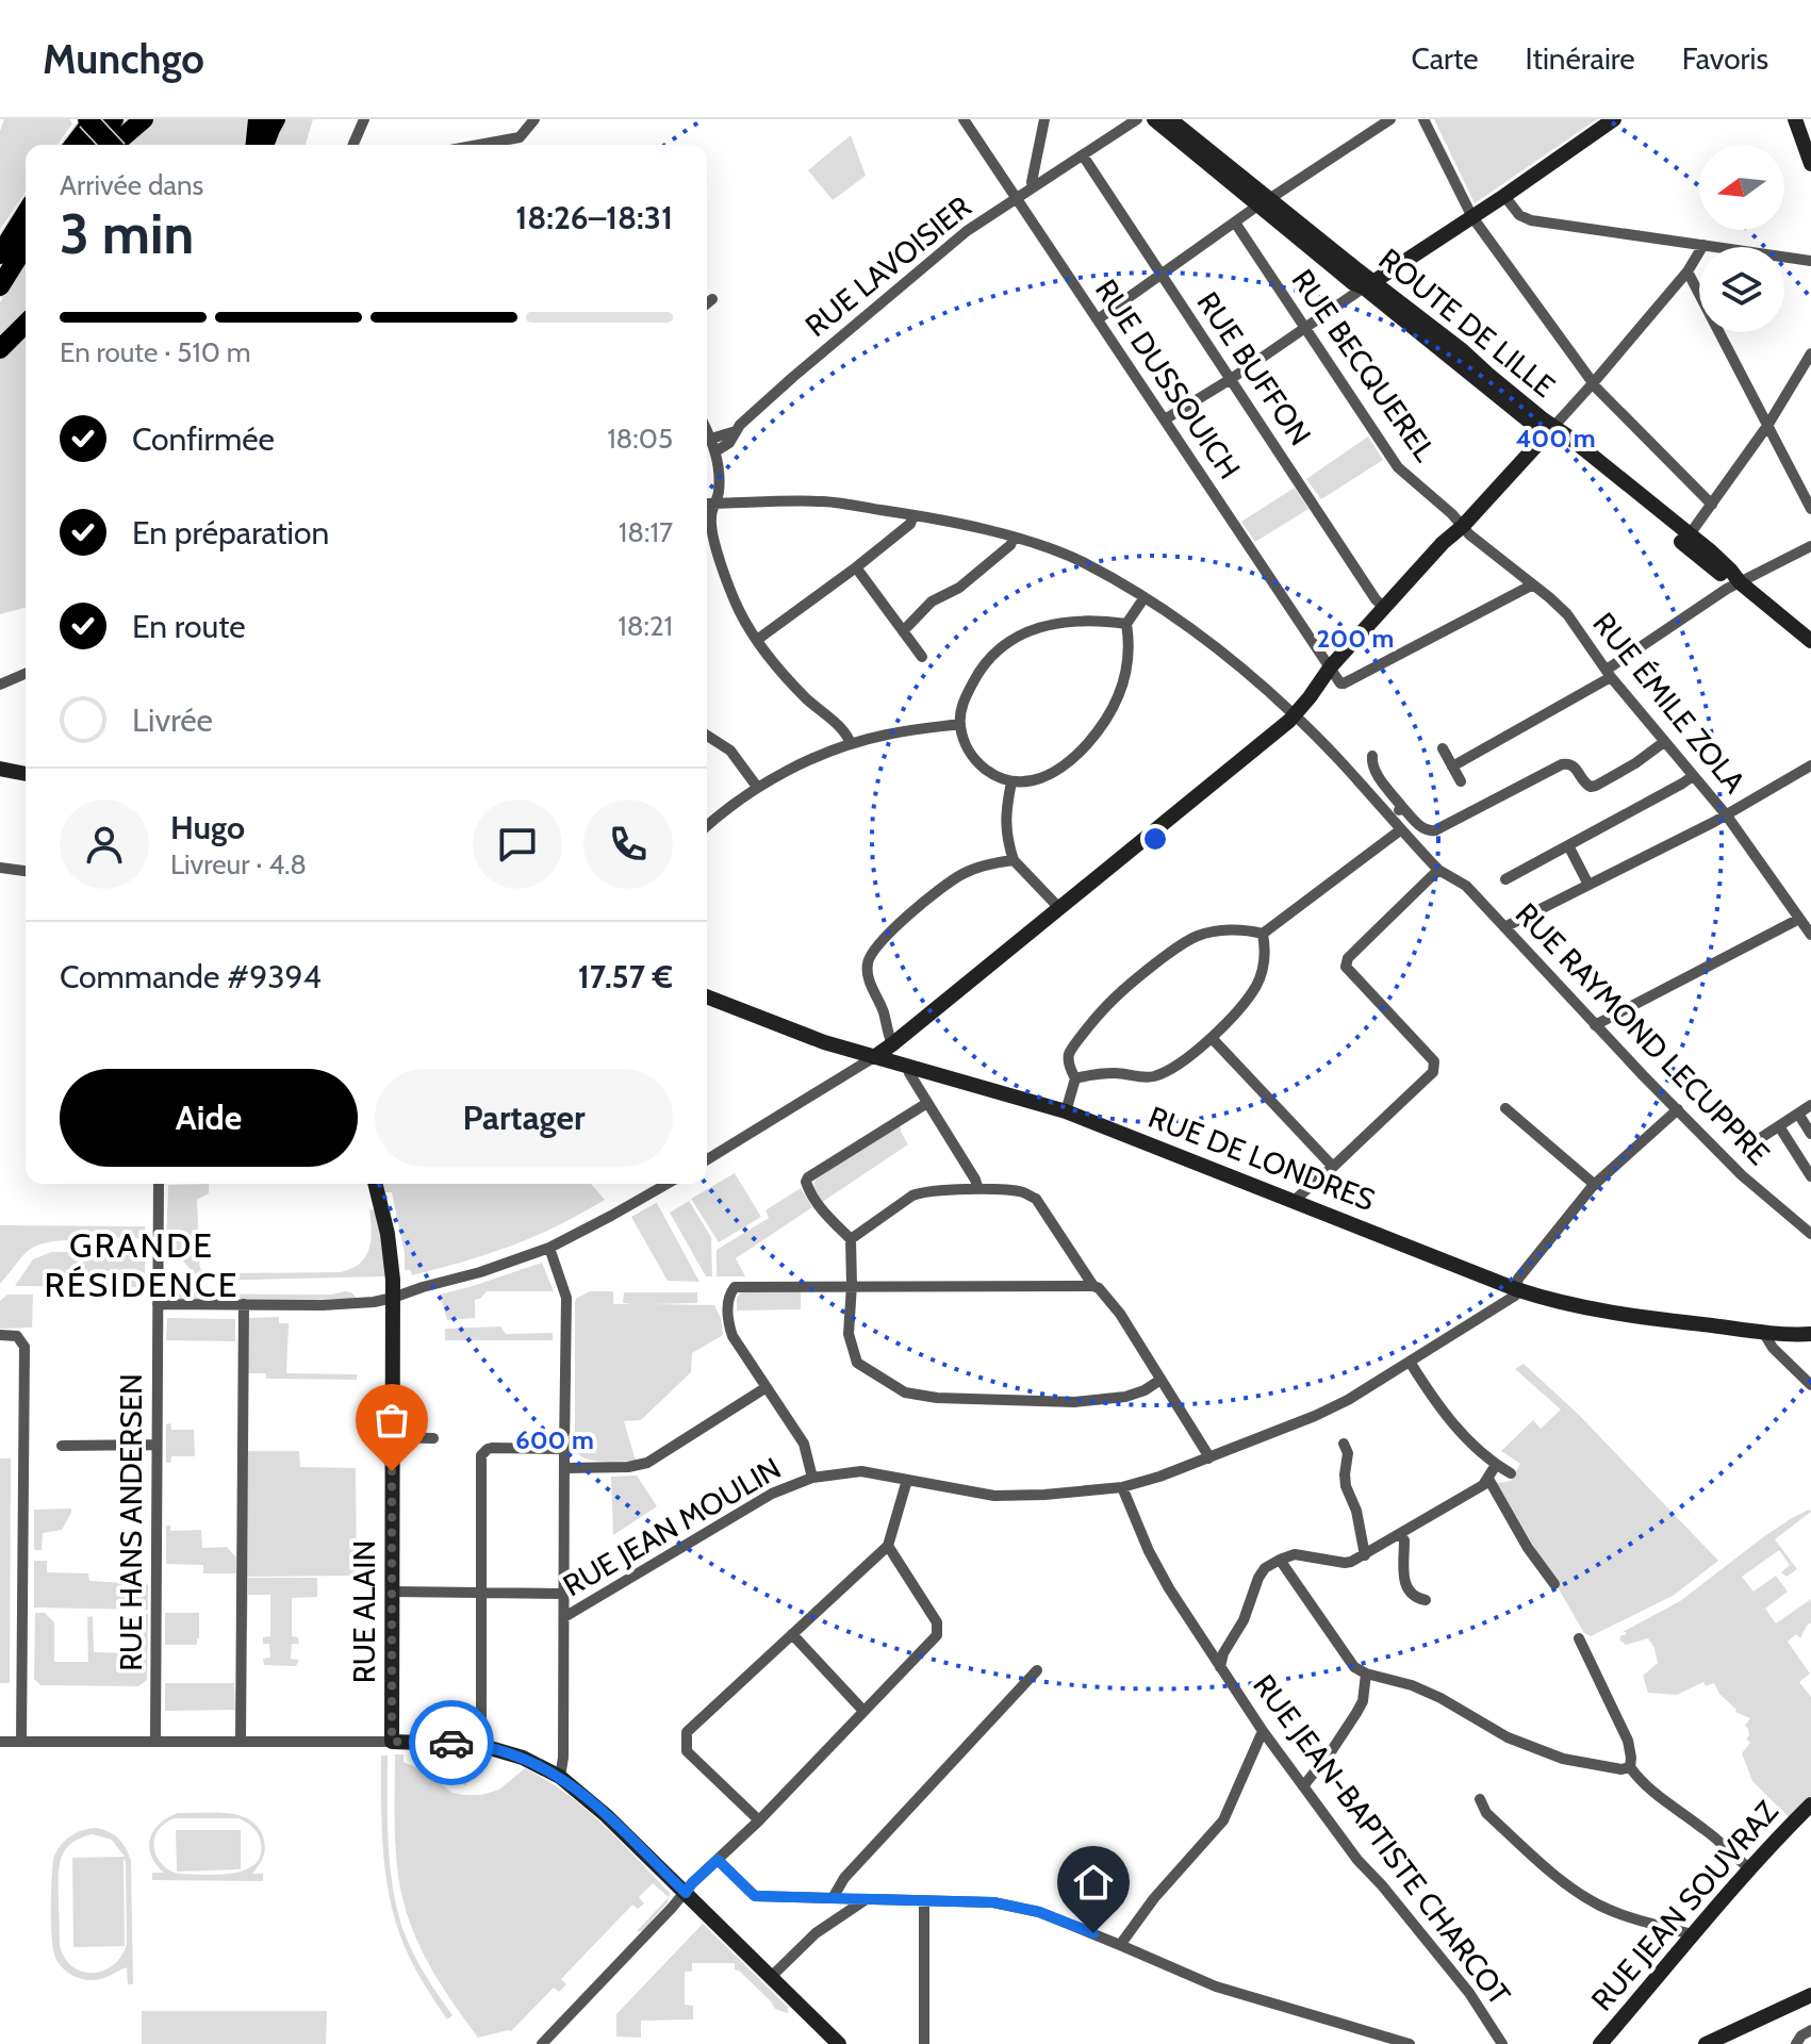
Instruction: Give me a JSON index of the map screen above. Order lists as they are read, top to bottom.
{
  "streets": {
    "street": [
      "RUE LAVOISIER",
      "ROUTE DE LILLE",
      "RUE BECQUEREL",
      "RUE BUFFON",
      "RUE DUSSOUICH",
      "RUE ÉMILE ZOLA",
      "RUE RAYMOND LECUPPRE",
      "RUE DE LONDRES",
      "RUE HANS ANDERSEN",
      "RUE JEAN MOULIN",
      "RUE ALAIN",
      "RUE JEAN-BAPTISTE CHARCOT",
      "RUE JEAN SOUVRAZ"
    ]
  },
  "crossings": [
    ["RUE LAVOISIER", "RUE BUFFON"],
    ["RUE LAVOISIER", "RUE DUSSOUICH"],
    ["RUE BECQUEREL", "RUE ÉMILE ZOLA"],
    ["RUE RAYMOND LECUPPRE", "RUE JEAN MOULIN"],
    ["RUE DE LONDRES", "RUE JEAN MOULIN"],
    ["RUE JEAN MOULIN", "RUE JEAN-BAPTISTE CHARCOT"]
  ],
  "districts": ["GRANDE RÉSIDENCE"],
  "north": "left",
  "page": {
    "header": "Munchgo",
    "nav": ["Carte", "Itinéraire", "Favoris"],
    "heading": ["3 min", "Arrivée dans", "18:26–18:31"],
    "panel": [
      "Hugo",
      "Livreur · 4.8",
      "Commande #9394",
      "17.57 €"
    ],
    "bar": "En route · 510 m",
    "list": [
      ["Confirmée", "18:05"],
      ["En préparation", "18:17"],
      ["En route", "18:21"],
      "Livrée"
    ],
    "buttons": ["Aide", "Partager"]
  },
  "rings": ["400 m", "200 m", "600 m"]
}
